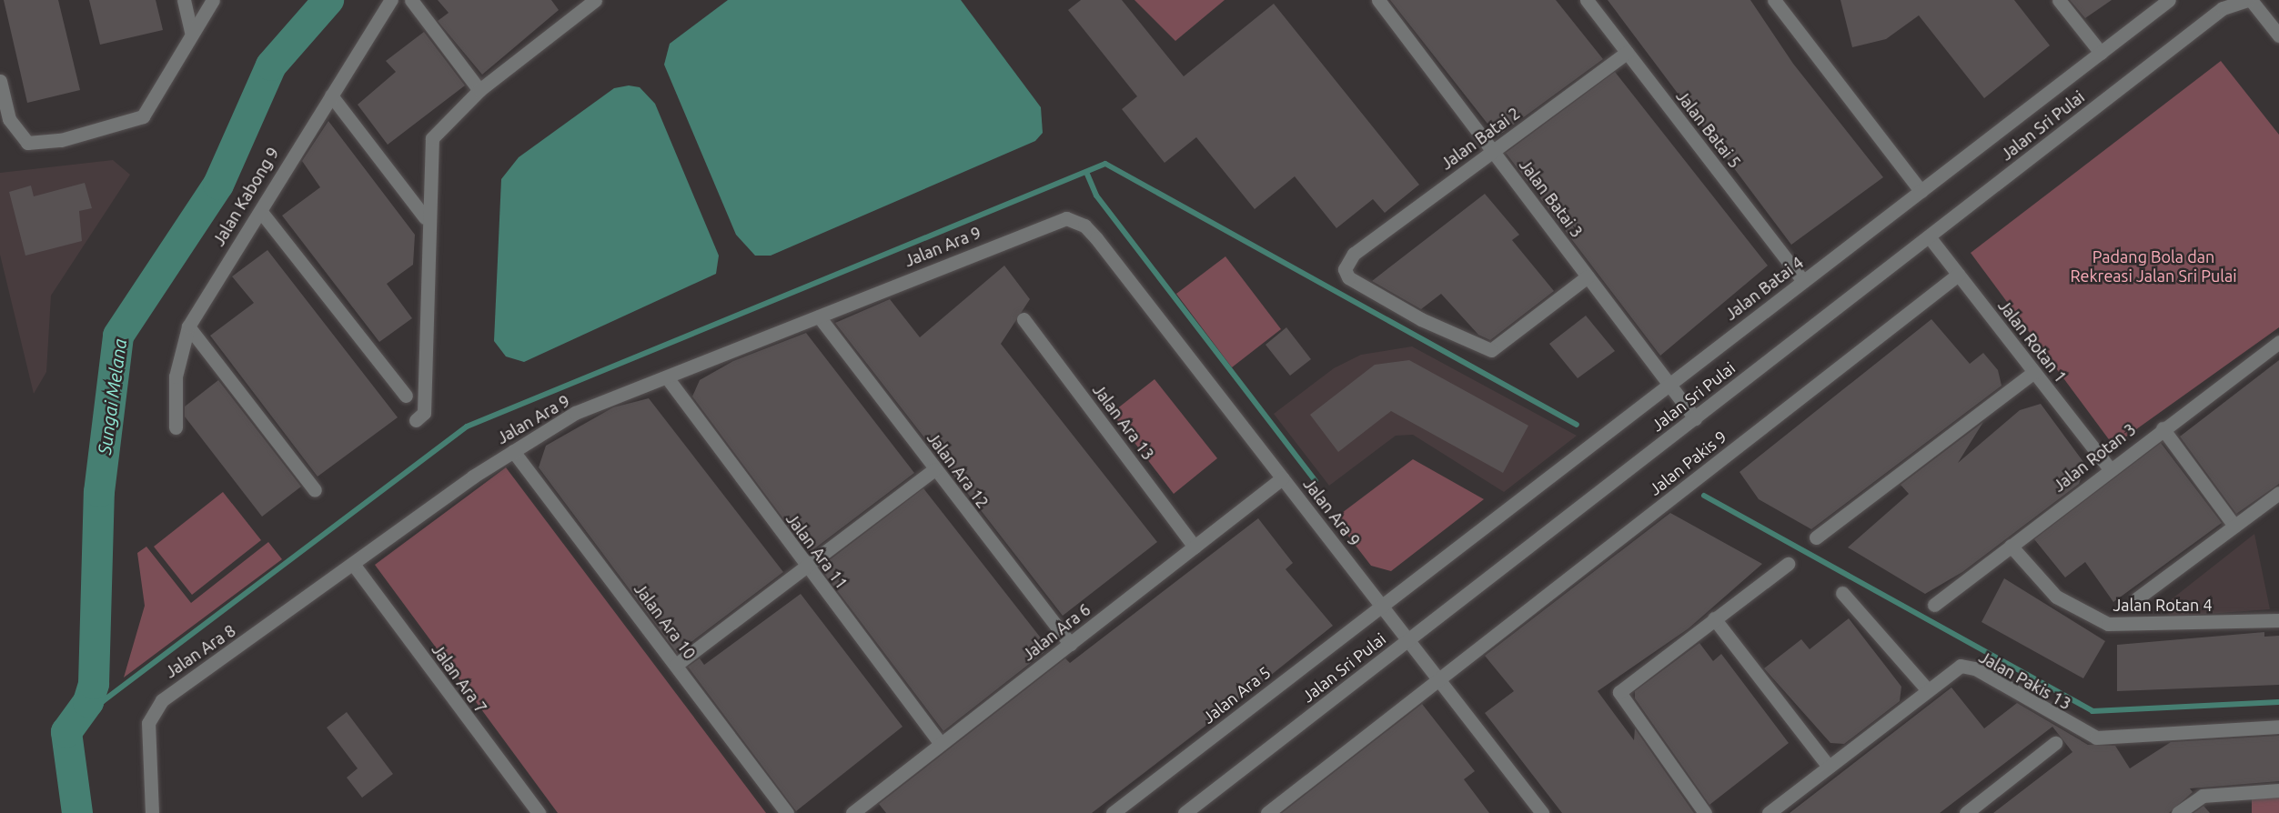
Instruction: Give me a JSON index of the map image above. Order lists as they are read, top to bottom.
{
  "streets": {
    "street": [
      "Jalan Sri Pulai",
      "Jalan Batai 5",
      "Jalan Batai 2",
      "Jalan Kabong 9",
      "Jalan Batai 3",
      "Jalan Ara 9",
      "Jalan Batai 4",
      "Jalan Rotan 1",
      "Jalan Ara 13",
      "Jalan Rotan 3",
      "Jalan Pakis 9",
      "Jalan Ara 12",
      "Jalan Ara 11",
      "Jalan Rotan 4",
      "Jalan Ara 10",
      "Jalan Ara 6",
      "Jalan Ara 8",
      "Jalan Ara 7",
      "Jalan Pakis 13",
      "Jalan Ara 5"
    ]
  },
  "crossings": [
    ["Jalan Sri Pulai", "Jalan Batai 3"],
    ["Jalan Sri Pulai", "Jalan Ara 9"],
    ["Jalan Sri Pulai", "Jalan Rotan 1"],
    ["Jalan Batai 5", "Jalan Batai 2"],
    ["Jalan Batai 5", "Jalan Batai 4"],
    ["Jalan Batai 2", "Jalan Batai 3"],
    ["Jalan Batai 3", "Jalan Batai 4"],
    ["Jalan Ara 9", "Jalan Batai 4"],
    ["Jalan Ara 9", "Jalan Pakis 9"],
    ["Jalan Ara 9", "Jalan Ara 12"],
    ["Jalan Ara 9", "Jalan Ara 11"],
    ["Jalan Ara 9", "Jalan Ara 10"],
    ["Jalan Ara 9", "Jalan Ara 6"],
    ["Jalan Ara 9", "Jalan Ara 8"],
    ["Jalan Ara 9", "Jalan Ara 7"],
    ["Jalan Ara 9", "Jalan Ara 5"],
    ["Jalan Batai 4", "Jalan Ara 5"],
    ["Jalan Rotan 1", "Jalan Rotan 3"],
    ["Jalan Rotan 1", "Jalan Pakis 9"],
    ["Jalan Ara 13", "Jalan Ara 6"],
    ["Jalan Rotan 3", "Jalan Rotan 4"],
    ["Jalan Ara 12", "Jalan Ara 6"],
    ["Jalan Ara 11", "Jalan Ara 6"],
    ["Jalan Ara 8", "Jalan Ara 7"]
  ],
  "water": ["Sungai Melana"],
  "parks": ["Padang Bola dan Rekreasi Jalan Sri Pulai"]
}
